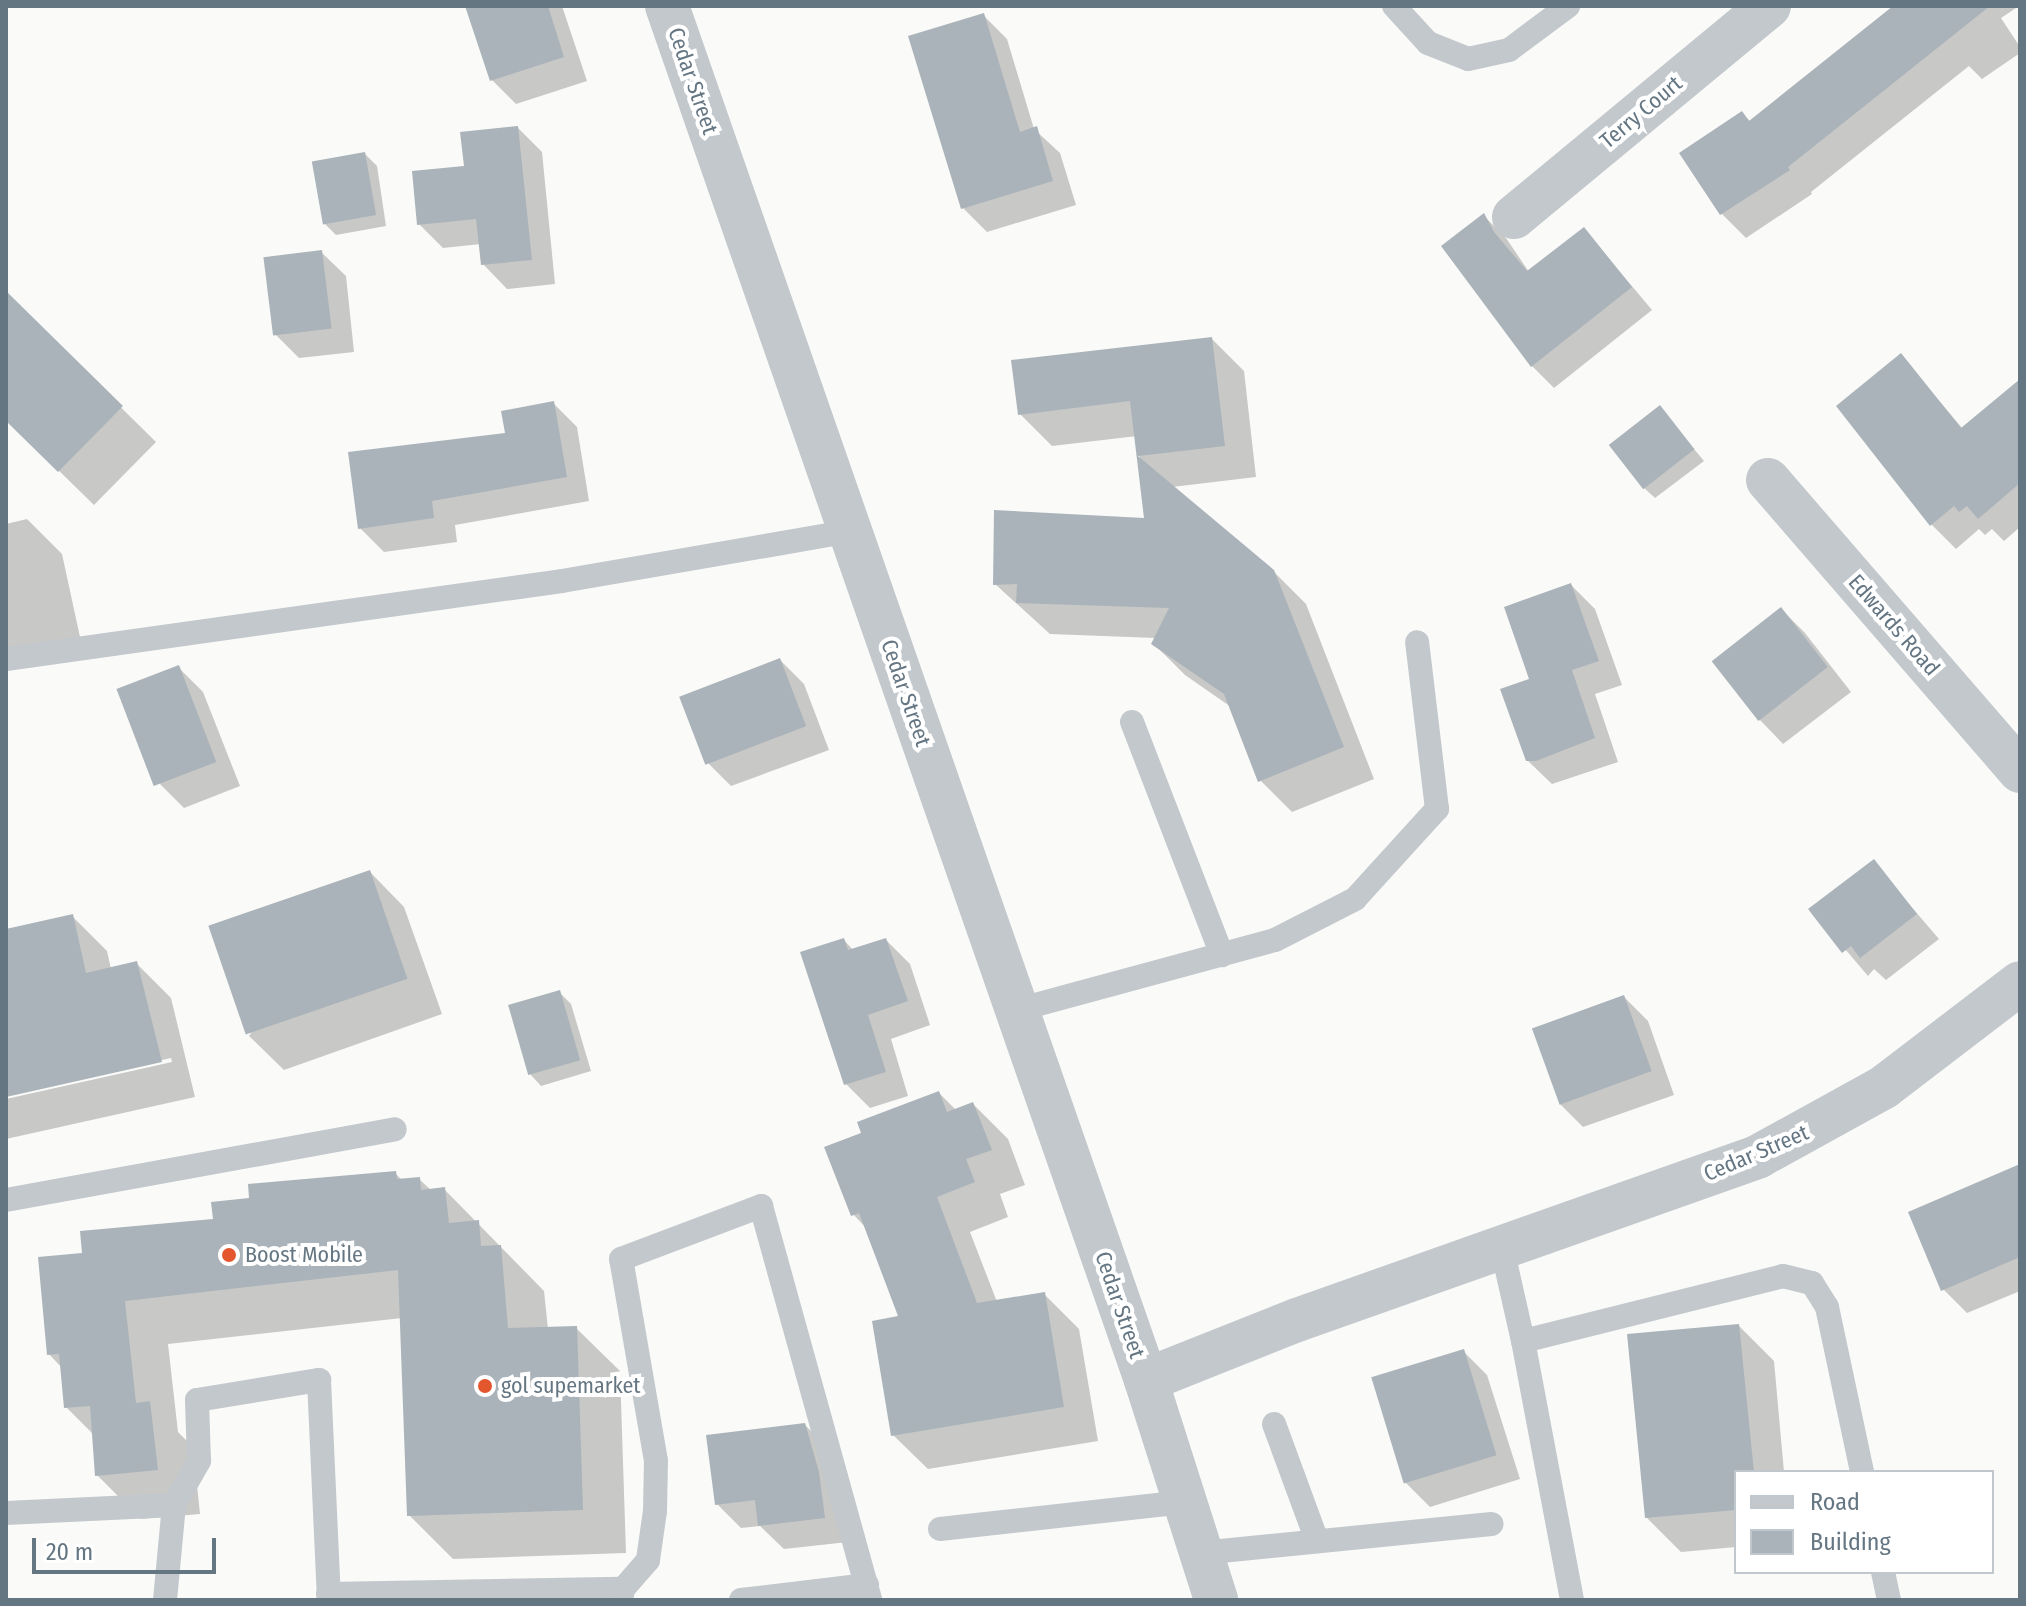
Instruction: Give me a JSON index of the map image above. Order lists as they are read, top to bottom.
{
  "streets": {
    "street": ["Cedar Street", "Terry Court", "Edwards Road"]
  },
  "places": ["Boost Mobile", "gol supemarket"],
  "legend": ["Road", "Building"],
  "scale_bar": "20 m"
}
